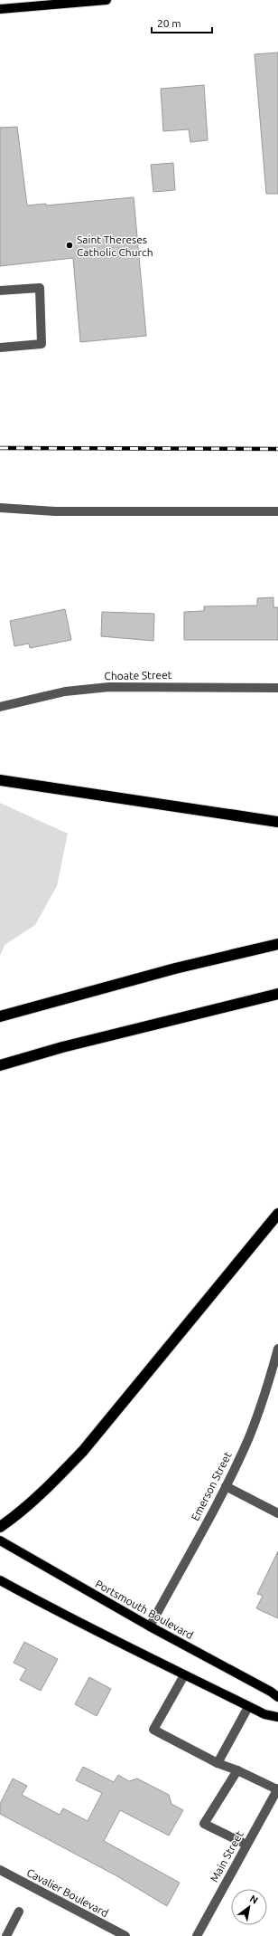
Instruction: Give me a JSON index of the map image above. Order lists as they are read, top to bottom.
{
  "streets": {
    "main road": ["Portsmouth Boulevard"],
    "street": [
      "Choate Street",
      "Emerson Street",
      "Main Street",
      "Cavalier Boulevard"
    ]
  },
  "crossings": [
    ["Emerson Street", "Portsmouth Boulevard"]
  ],
  "places": ["Saint Thereses Catholic Church"],
  "scale_bar": "20 m",
  "north": "top right"
}
